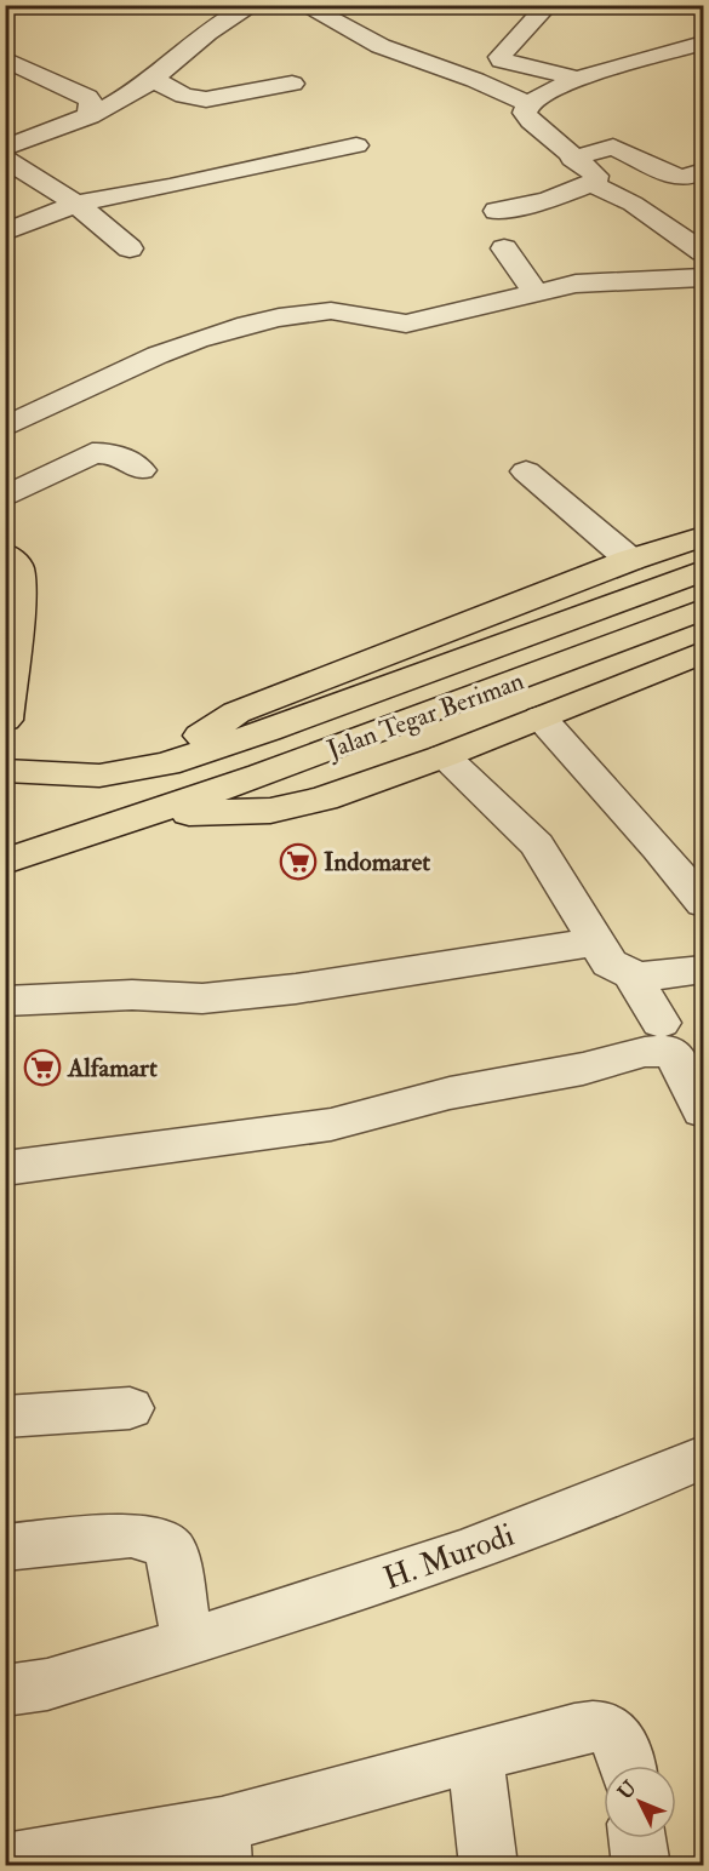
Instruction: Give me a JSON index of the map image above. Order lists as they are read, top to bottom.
{
  "streets": {
    "main road": ["Jalan Tegar Beriman"],
    "street": ["H. Murodi"]
  },
  "places": {
    "supermarket": ["Indomaret", "Alfamart"]
  },
  "north": "top left"
}
